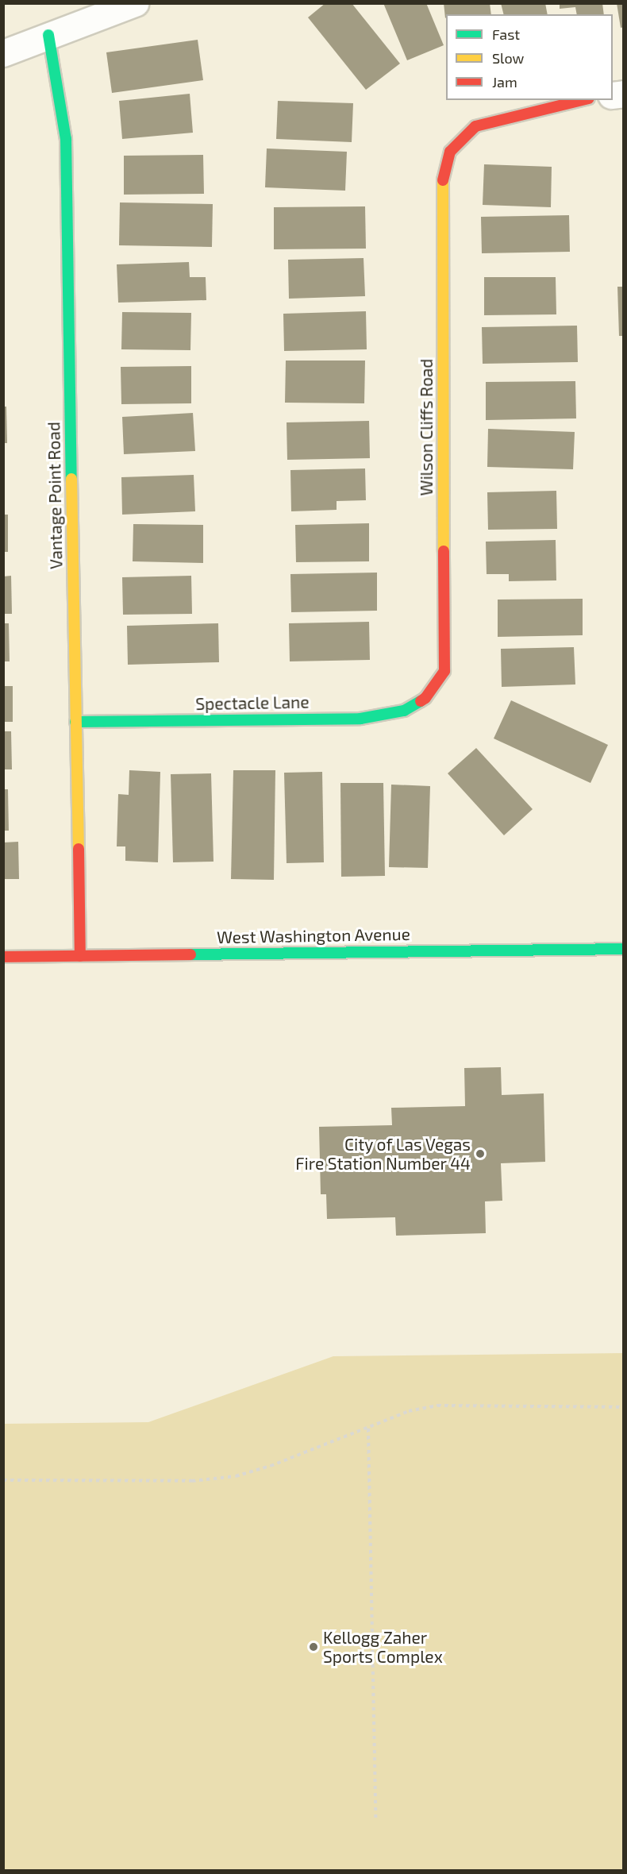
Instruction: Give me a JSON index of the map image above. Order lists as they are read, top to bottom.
{
  "streets": {
    "street": [
      "Wilson Cliffs Road",
      "Vantage Point Road",
      "Spectacle Lane",
      "West Washington Avenue"
    ]
  },
  "crossings": [
    ["Wilson Cliffs Road", "Spectacle Lane"],
    ["Vantage Point Road", "Spectacle Lane"],
    ["Vantage Point Road", "West Washington Avenue"]
  ],
  "places": ["City of Las Vegas Fire Station Number 44", "Kellogg Zaher Sports Complex"],
  "legend": ["Fast", "Slow", "Jam"]
}
